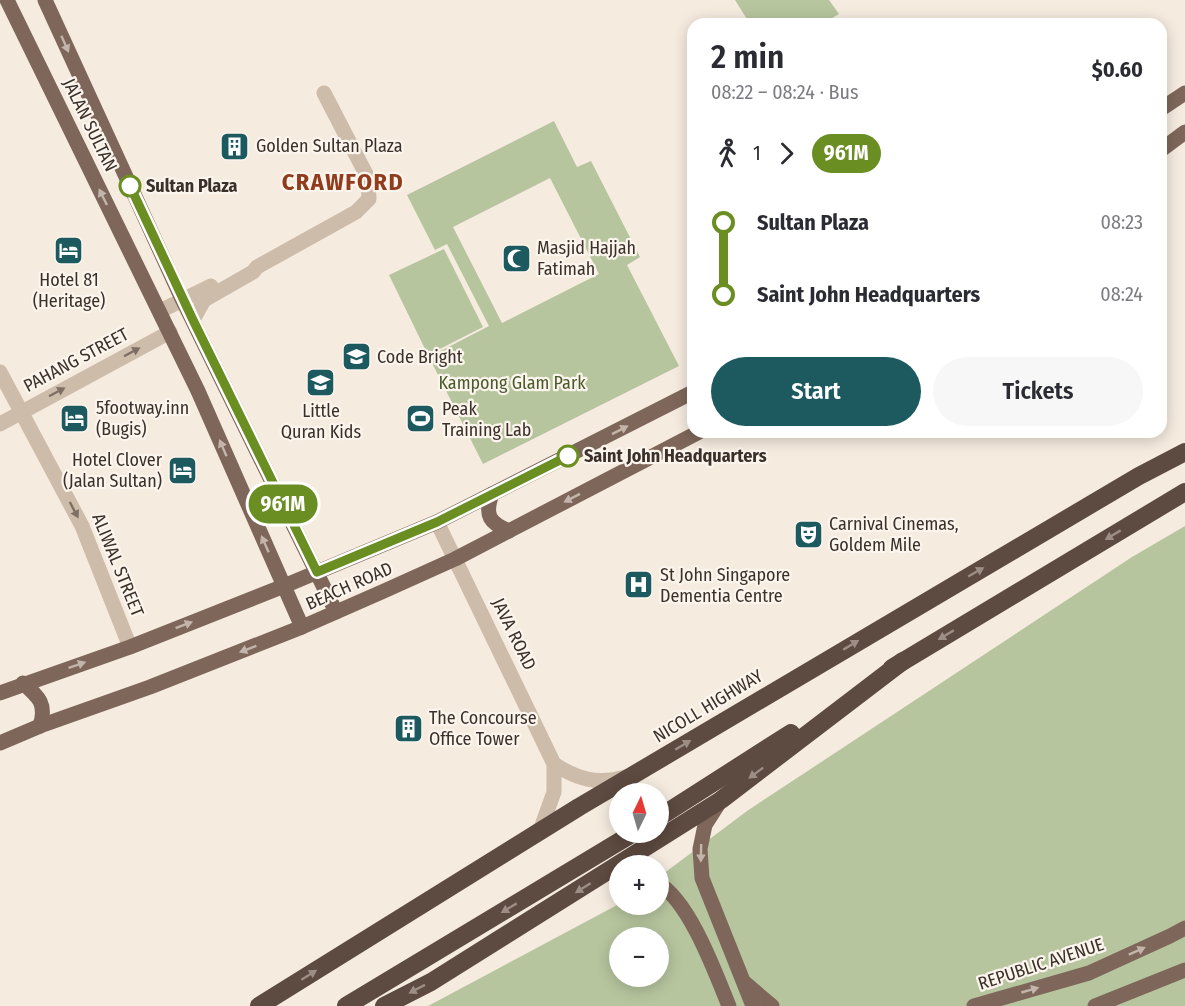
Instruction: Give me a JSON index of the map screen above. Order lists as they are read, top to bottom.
{
  "streets": {
    "highway": ["NICOLL HIGHWAY"],
    "main road": ["JALAN SULTAN", "BEACH ROAD", "REPUBLIC AVENUE"],
    "street": ["PAHANG STREET", "ALIWAL STREET", "JAVA ROAD"]
  },
  "crossings": [
    ["JALAN SULTAN", "PAHANG STREET"],
    ["JALAN SULTAN", "BEACH ROAD"],
    ["PAHANG STREET", "ALIWAL STREET"],
    ["ALIWAL STREET", "BEACH ROAD"],
    ["BEACH ROAD", "JAVA ROAD"],
    ["JAVA ROAD", "NICOLL HIGHWAY"]
  ],
  "one_way": ["PAHANG STREET", "ALIWAL STREET"],
  "districts": ["CRAWFORD"],
  "parks": ["Kampong Glam Park"],
  "places": {
    "building": ["Golden Sultan Plaza", "The Concourse Office Tower"],
    "other": ["Sultan Plaza", "Saint John Headquarters"],
    "hotel": ["Hotel 81 (Heritage)", "5footway.inn (Bugis)", "Hotel Clover (Jalan Sultan)"],
    "mosque": ["Masjid Hajjah Fatimah"],
    "school or university": ["Code Bright", "Little Quran Kids"],
    "sports": ["Peak Training Lab"],
    "theatre": ["Carnival Cinemas, Goldem Mile"],
    "hospital": ["St John Singapore Dementia Centre"]
  },
  "lines": ["bus line 961M"],
  "north": "top",
  "page": {
    "on_map": "961M",
    "heading": ["2 min", "08:22 – 08:24 · Bus", "$0.60"],
    "legs": ["1", "961M"],
    "list": [
      {
        "name": "Sultan Plaza",
        "value": "08:23"
      },
      {
        "name": "Saint John Headquarters",
        "value": "08:24"
      }
    ],
    "buttons": ["Start", "Tickets"],
    "map_buttons": ["+", "−"]
  }
}
